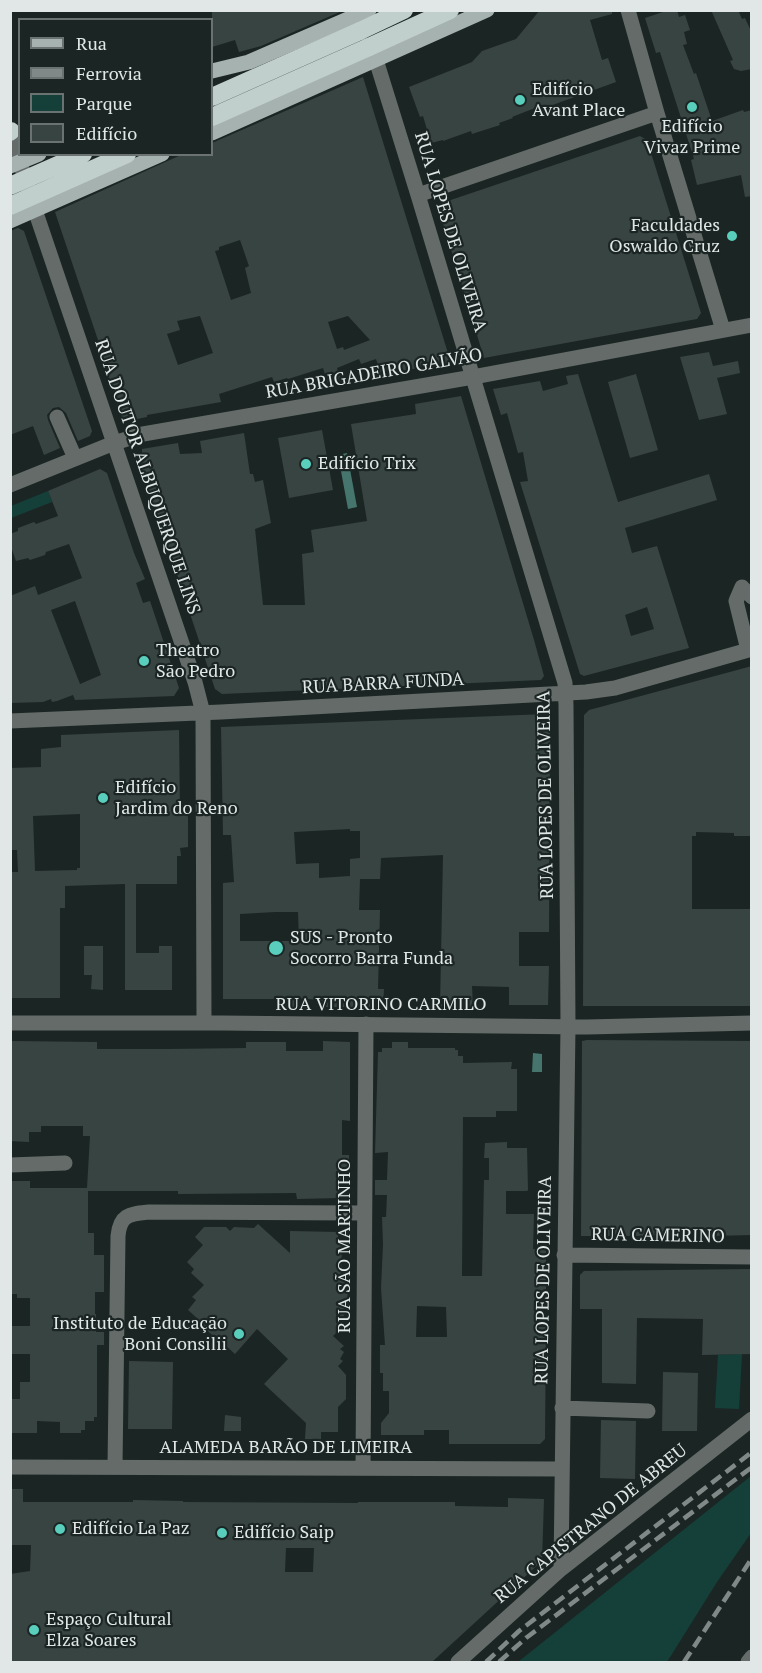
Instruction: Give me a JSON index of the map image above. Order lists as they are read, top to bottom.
{
  "streets": {
    "street": [
      "RUA LOPES DE OLIVEIRA",
      "RUA BRIGADEIRO GALVÃO",
      "RUA DOUTOR ALBUQUERQUE LINS",
      "RUA BARRA FUNDA",
      "RUA VITORINO CARMILO",
      "RUA CAMERINO",
      "RUA SÃO MARTINHO",
      "ALAMEDA BARÃO DE LIMEIRA",
      "RUA CAPISTRANO DE ABREU"
    ]
  },
  "crossings": [
    ["RUA LOPES DE OLIVEIRA", "RUA BRIGADEIRO GALVÃO"],
    ["RUA LOPES DE OLIVEIRA", "RUA BARRA FUNDA"],
    ["RUA LOPES DE OLIVEIRA", "RUA VITORINO CARMILO"],
    ["RUA LOPES DE OLIVEIRA", "RUA CAMERINO"],
    ["RUA LOPES DE OLIVEIRA", "ALAMEDA BARÃO DE LIMEIRA"],
    ["RUA LOPES DE OLIVEIRA", "RUA CAPISTRANO DE ABREU"],
    ["RUA BRIGADEIRO GALVÃO", "RUA DOUTOR ALBUQUERQUE LINS"],
    ["RUA DOUTOR ALBUQUERQUE LINS", "RUA BARRA FUNDA"],
    ["RUA DOUTOR ALBUQUERQUE LINS", "RUA VITORINO CARMILO"],
    ["RUA VITORINO CARMILO", "RUA SÃO MARTINHO"],
    ["RUA SÃO MARTINHO", "ALAMEDA BARÃO DE LIMEIRA"]
  ],
  "places": [
    "Edifício Avant Place",
    "Edifício Vivaz Prime",
    "Faculdades Oswaldo Cruz",
    "Edifício Trix",
    "Theatro São Pedro",
    "Edifício Jardim do Reno",
    "SUS - Pronto Socorro Barra Funda",
    "Instituto de Educação Boni Consilii",
    "Edifício La Paz",
    "Edifício Saip",
    "Espaço Cultural Elza Soares"
  ],
  "legend": [
    "Rua",
    "Ferrovia",
    "Parque",
    "Edifício"
  ]
}
